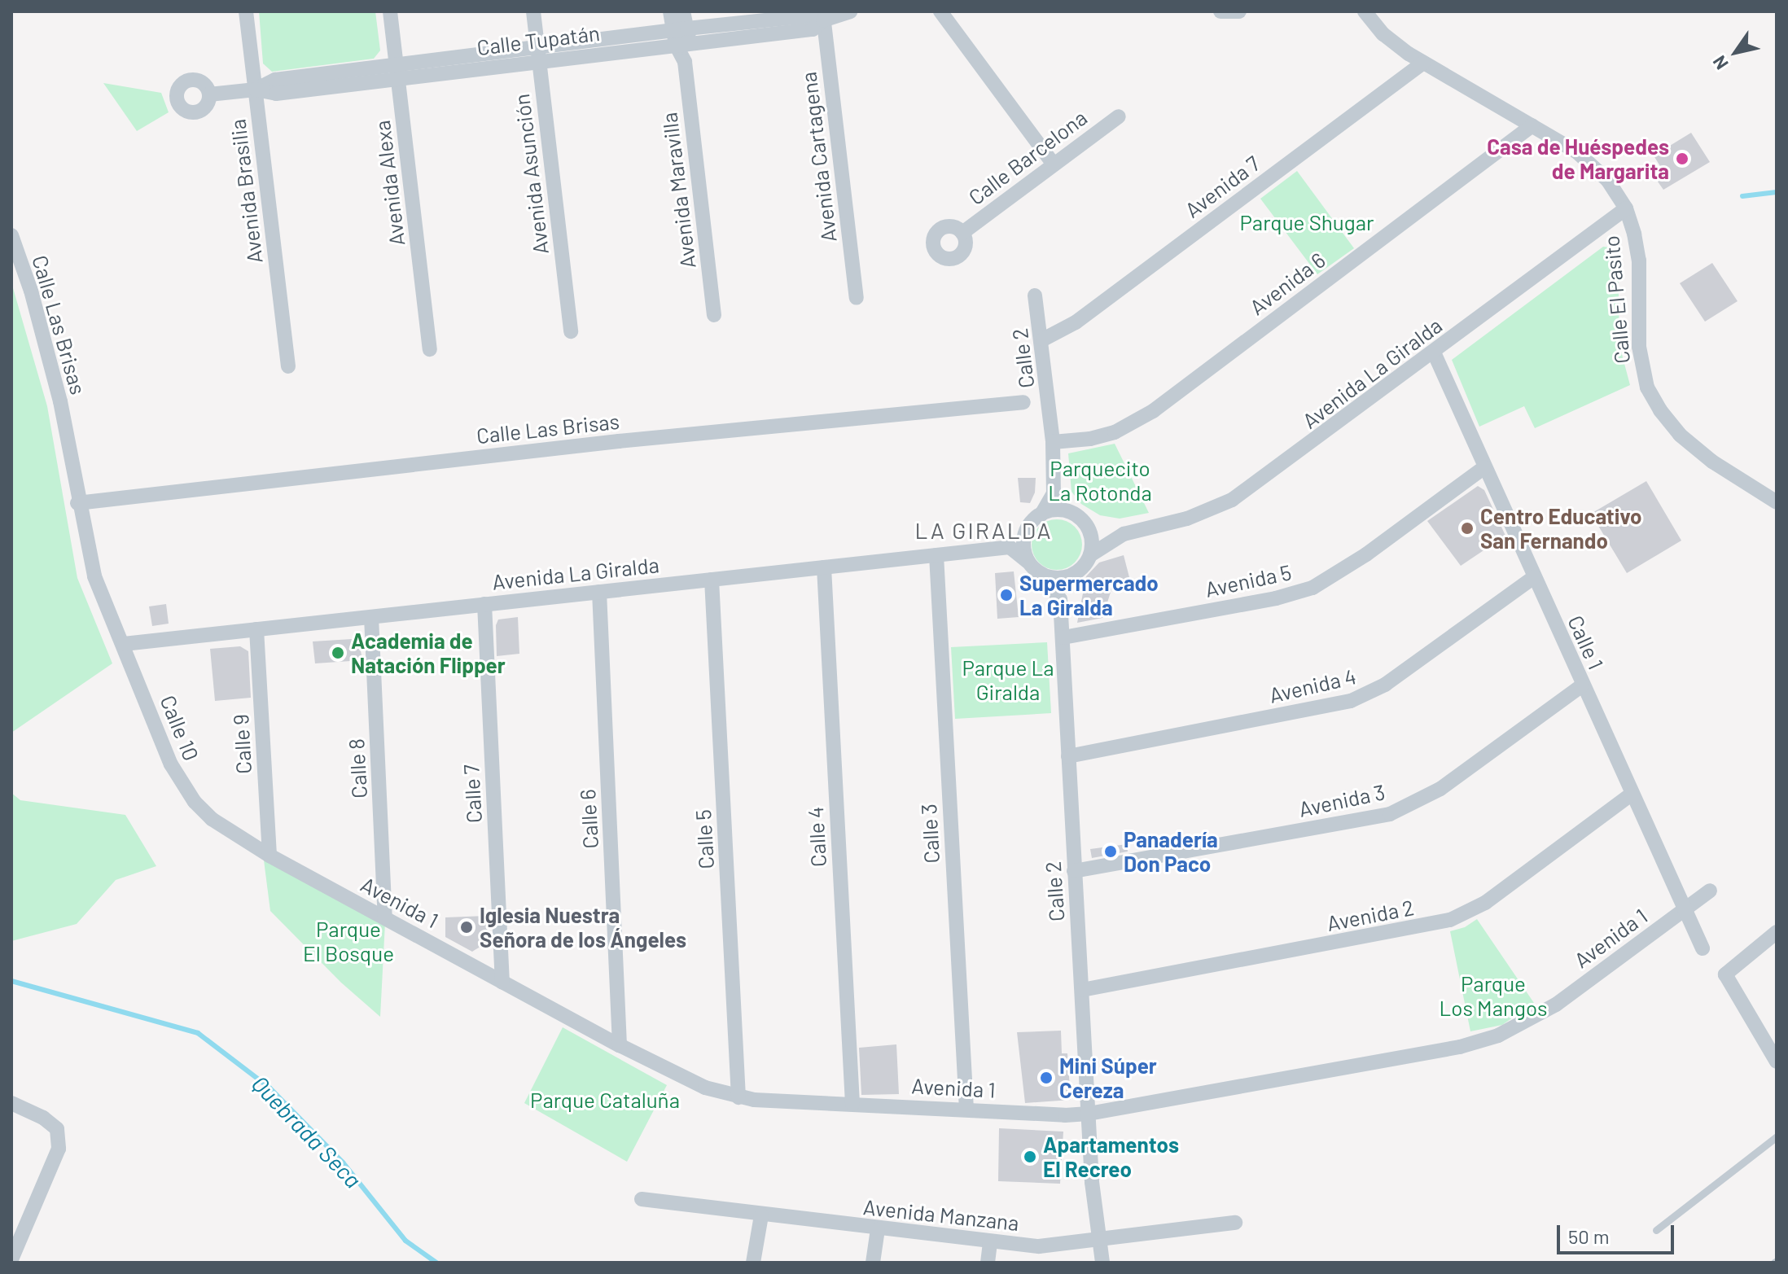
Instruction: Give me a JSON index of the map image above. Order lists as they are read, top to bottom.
{
  "streets": {
    "street": [
      "Calle Tupatán",
      "Avenida Cartagena",
      "Calle Barcelona",
      "Avenida Asunción",
      "Avenida Alexa",
      "Avenida 7",
      "Avenida Maravilla",
      "Avenida Brasilia",
      "Avenida 6",
      "Calle El Pasito",
      "Calle Las Brisas",
      "Calle 2",
      "Avenida La Giralda",
      "Avenida 5",
      "Calle 1",
      "Avenida 4",
      "Calle 10",
      "Calle 9",
      "Calle 8",
      "Calle 7",
      "Avenida 3",
      "Calle 6",
      "Calle 3",
      "Calle 4",
      "Calle 5",
      "Avenida 1",
      "Avenida 2",
      "Avenida Manzana"
    ]
  },
  "crossings": [
    ["Calle Tupatán", "Avenida Cartagena"],
    ["Calle Tupatán", "Avenida Asunción"],
    ["Calle Tupatán", "Avenida Alexa"],
    ["Calle Tupatán", "Avenida Maravilla"],
    ["Calle Tupatán", "Avenida Brasilia"],
    ["Avenida 7", "Calle El Pasito"],
    ["Avenida 7", "Calle 2"],
    ["Avenida 6", "Calle El Pasito"],
    ["Avenida 6", "Calle 2"],
    ["Calle El Pasito", "Avenida La Giralda"],
    ["Calle Las Brisas", "Avenida La Giralda"],
    ["Calle Las Brisas", "Calle 10"],
    ["Calle 2", "Avenida 5"],
    ["Calle 2", "Avenida 4"],
    ["Calle 2", "Avenida 3"],
    ["Calle 2", "Avenida 1"],
    ["Calle 2", "Avenida 2"],
    ["Calle 2", "Avenida Manzana"],
    ["Avenida La Giralda", "Calle 1"],
    ["Avenida La Giralda", "Calle 10"],
    ["Avenida La Giralda", "Calle 9"],
    ["Avenida La Giralda", "Calle 8"],
    ["Avenida La Giralda", "Calle 7"],
    ["Avenida La Giralda", "Calle 6"],
    ["Avenida La Giralda", "Calle 3"],
    ["Avenida La Giralda", "Calle 4"],
    ["Avenida La Giralda", "Calle 5"],
    ["Avenida 5", "Calle 1"],
    ["Calle 1", "Avenida 4"],
    ["Calle 1", "Avenida 3"],
    ["Calle 1", "Avenida 1"],
    ["Calle 1", "Avenida 2"],
    ["Calle 10", "Avenida 1"],
    ["Calle 9", "Avenida 1"],
    ["Calle 8", "Avenida 1"],
    ["Calle 7", "Avenida 1"],
    ["Calle 6", "Avenida 1"],
    ["Calle 3", "Avenida 1"],
    ["Calle 4", "Avenida 1"],
    ["Calle 5", "Avenida 1"]
  ],
  "districts": ["LA GIRALDA"],
  "water": ["Quebrada Seca"],
  "parks": [
    "Parque Shugar",
    "Parquecito La Rotonda",
    "Parque La Giralda",
    "Parque El Bosque",
    "Parque Los Mangos",
    "Parque Cataluña"
  ],
  "places": [
    "Casa de Huéspedes de Margarita",
    "Centro Educativo San Fernando",
    "Supermercado La Giralda",
    "Academia de Natación Flipper",
    "Panadería Don Paco",
    "Iglesia Nuestra Señora de los Ángeles",
    "Mini Súper Cereza",
    "Apartamentos El Recreo"
  ],
  "scale_bar": "50 m",
  "north": "bottom left"
}
